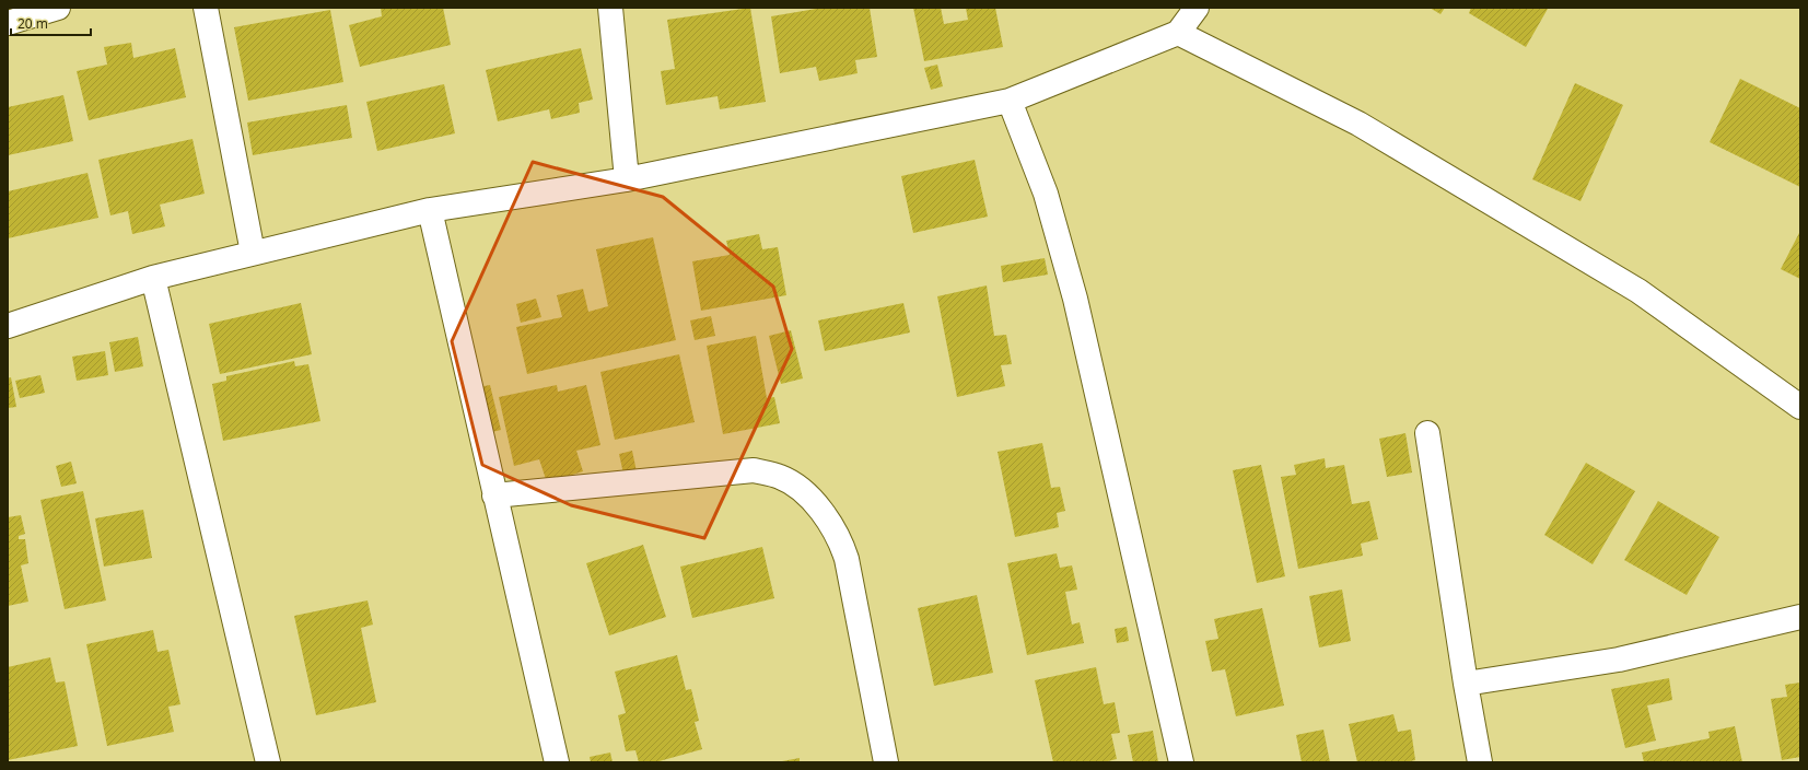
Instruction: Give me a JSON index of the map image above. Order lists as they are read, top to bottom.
{
  "scale_bar": "20 m"
}
